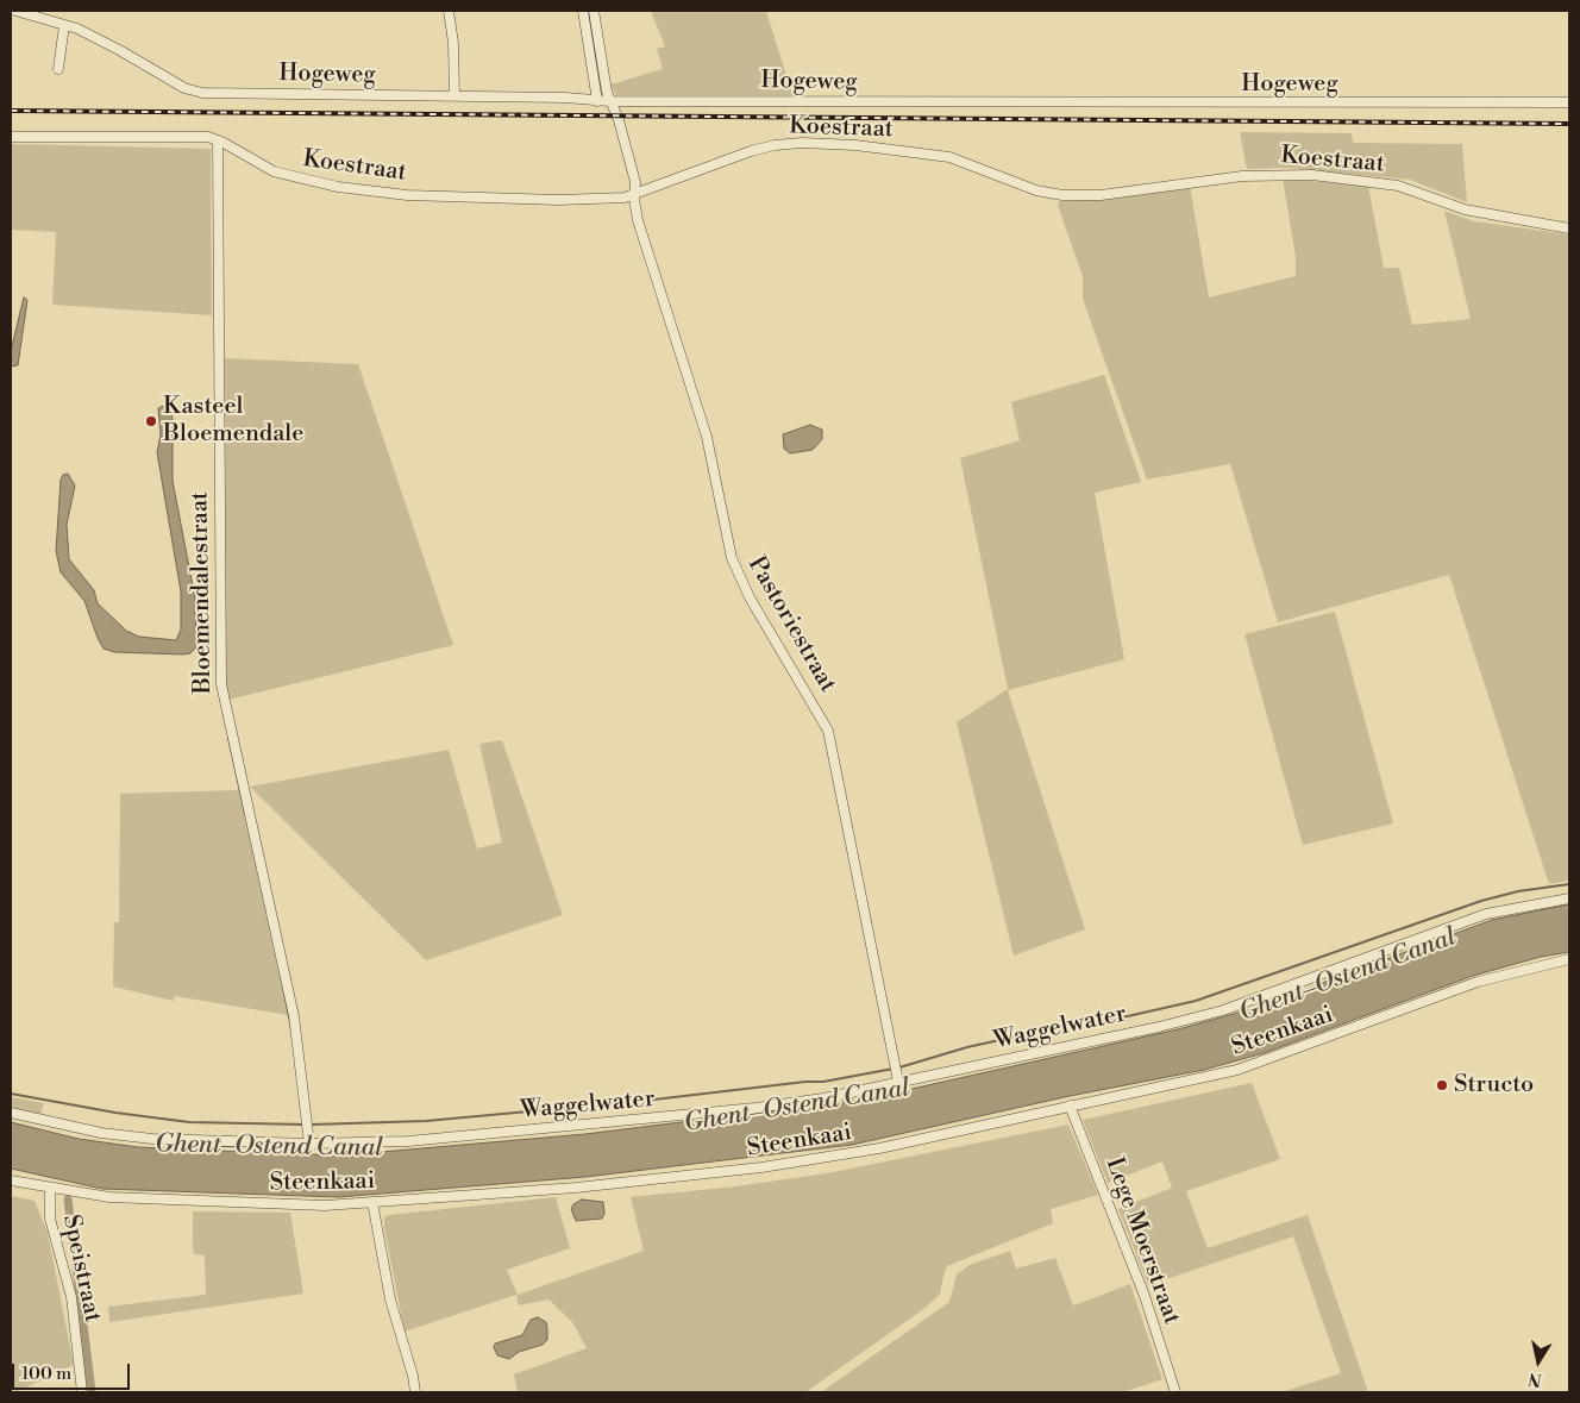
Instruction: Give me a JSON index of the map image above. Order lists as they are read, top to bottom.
{
  "streets": {
    "street": [
      "Hogeweg",
      "Koestraat",
      "Bloemendalestraat",
      "Pastoriestraat",
      "Waggelwater",
      "Steenkaai",
      "Lege Moerstraat",
      "Speistraat"
    ]
  },
  "crossings": [
    ["Hogeweg", "Pastoriestraat"],
    ["Koestraat", "Bloemendalestraat"],
    ["Koestraat", "Pastoriestraat"],
    ["Bloemendalestraat", "Waggelwater"],
    ["Pastoriestraat", "Waggelwater"],
    ["Steenkaai", "Lege Moerstraat"],
    ["Steenkaai", "Speistraat"]
  ],
  "water": ["Ghent–Ostend Canal"],
  "places": ["Kasteel Bloemendale", "Structo"],
  "scale_bar": "100 m",
  "north": "bottom"
}
